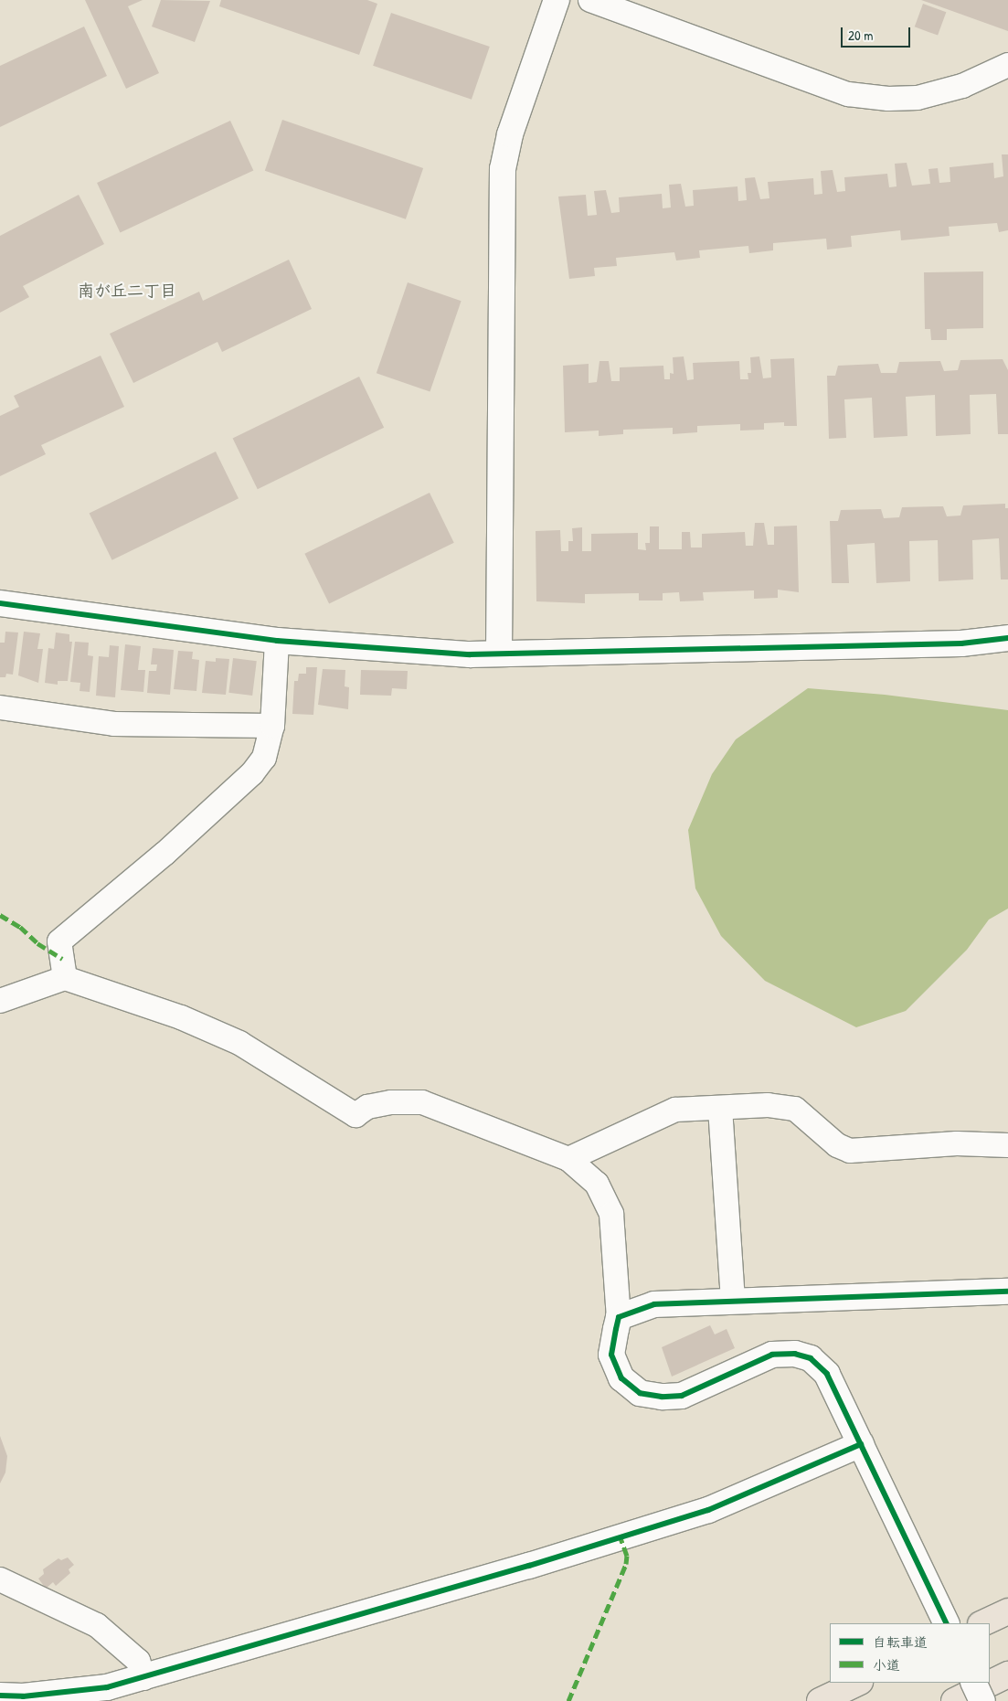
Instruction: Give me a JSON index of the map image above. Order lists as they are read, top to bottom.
{
  "districts": ["南が丘二丁目"],
  "legend": ["自転車道", "小道"],
  "scale_bar": "20 m"
}
